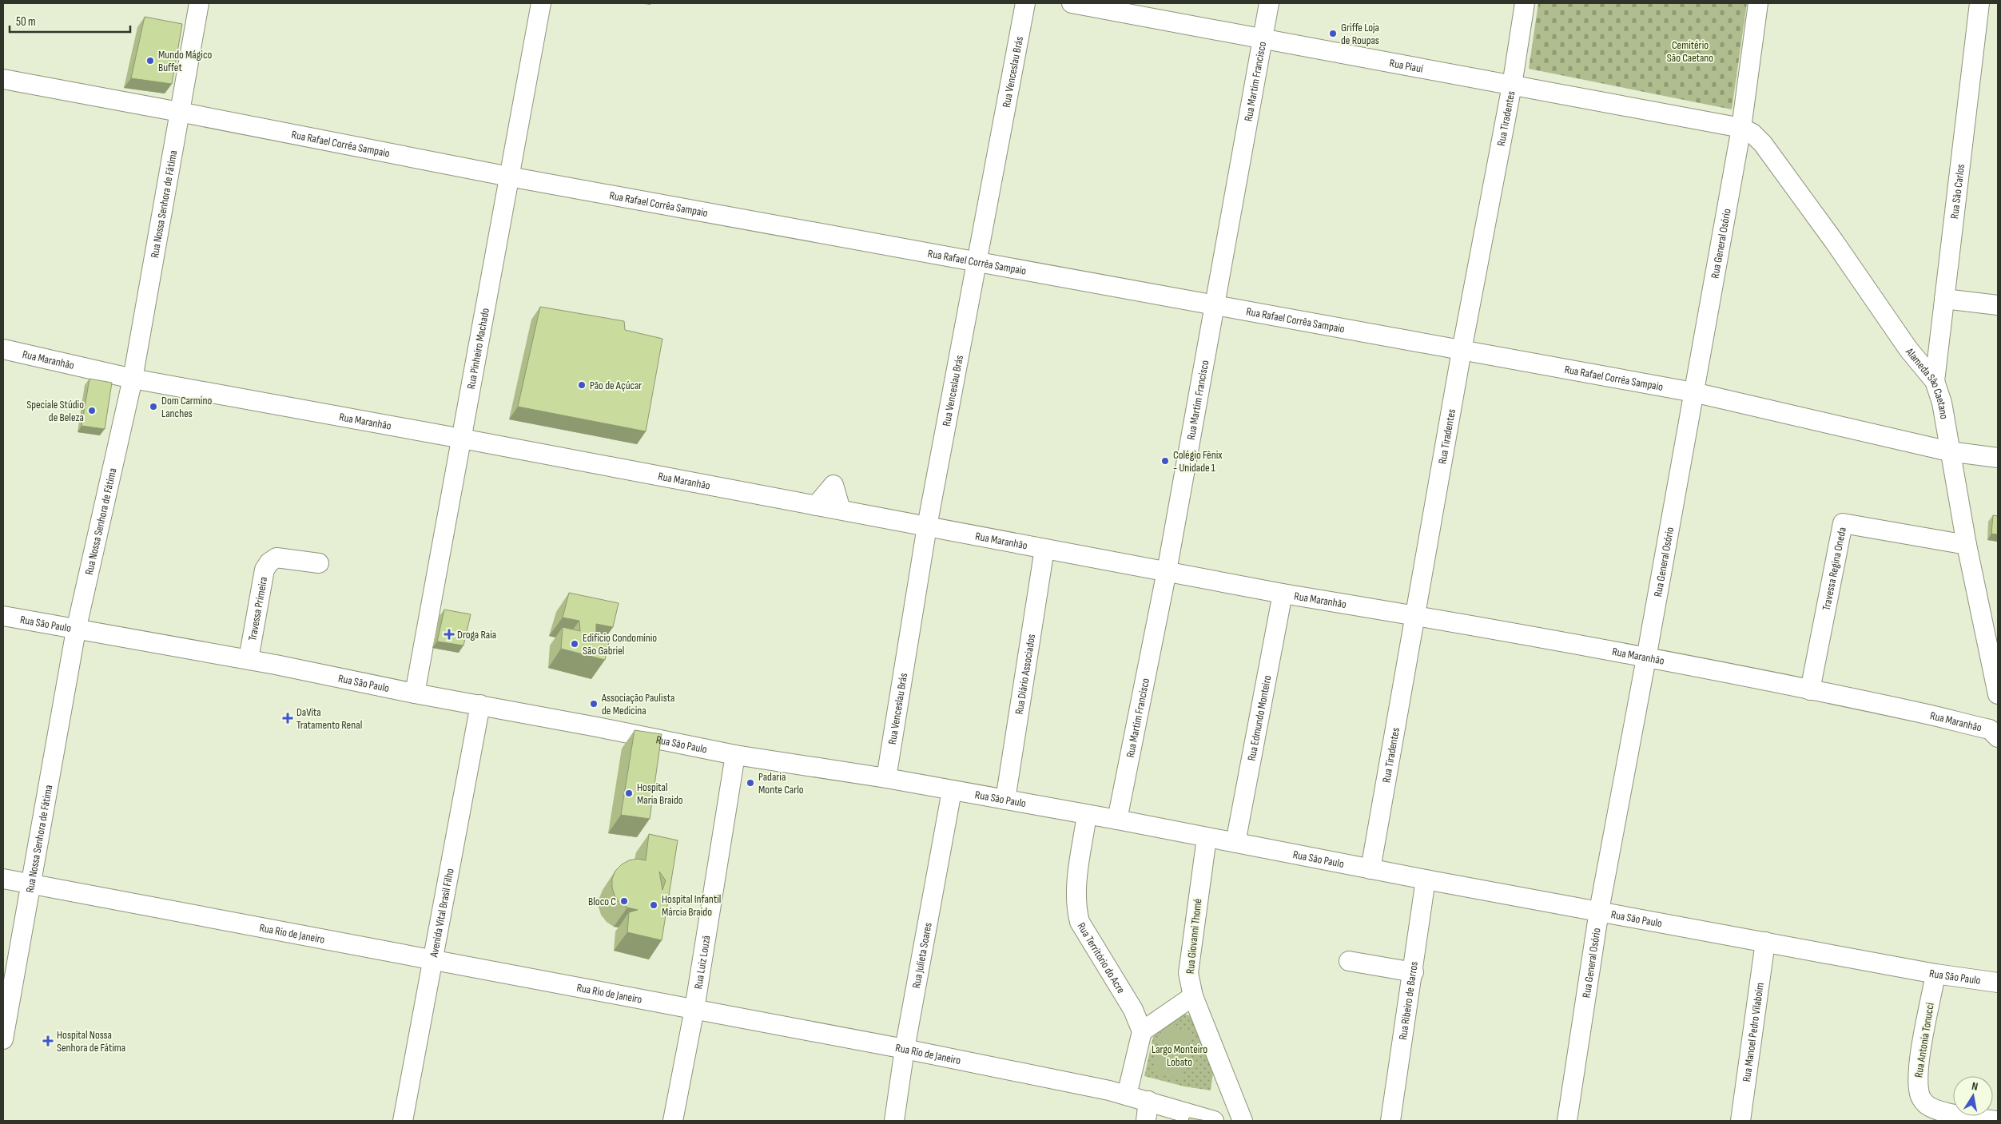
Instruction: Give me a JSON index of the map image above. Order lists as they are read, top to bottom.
{
  "streets": {
    "street": [
      "Rua Piauí",
      "Rua Venceslau Brás",
      "Rua Martim Francisco",
      "Rua Tiradentes",
      "Rua Rafael Corrêa Sampaio",
      "Rua São Carlos",
      "Rua Nossa Senhora de Fátima",
      "Rua General Osório",
      "Rua Pinheiro Machado",
      "Rua Maranhão",
      "Alameda São Caetano",
      "Travessa Regina Oneda",
      "Travessa Primeira",
      "Rua São Paulo",
      "Rua Diário Associados",
      "Rua Edmundo Monteiro",
      "Avenida Vital Brasil Filho",
      "Rua Rio de Janeiro",
      "Rua Giovanni Thomé",
      "Rua Julieta Soares",
      "Rua Território do Acre",
      "Rua Luiz Louzã",
      "Rua Ribeiro de Barros",
      "Rua Manoel Pedro Vilaboim",
      "Rua Antonia Tonucci"
    ]
  },
  "crossings": [
    ["Rua Piauí", "Rua Martim Francisco"],
    ["Rua Piauí", "Rua Tiradentes"],
    ["Rua Piauí", "Rua General Osório"],
    ["Rua Piauí", "Alameda São Caetano"],
    ["Rua Venceslau Brás", "Rua Rafael Corrêa Sampaio"],
    ["Rua Venceslau Brás", "Rua Maranhão"],
    ["Rua Venceslau Brás", "Rua São Paulo"],
    ["Rua Martim Francisco", "Rua Rafael Corrêa Sampaio"],
    ["Rua Martim Francisco", "Rua Maranhão"],
    ["Rua Martim Francisco", "Rua São Paulo"],
    ["Rua Tiradentes", "Rua Rafael Corrêa Sampaio"],
    ["Rua Tiradentes", "Rua Maranhão"],
    ["Rua Tiradentes", "Rua São Paulo"],
    ["Rua Rafael Corrêa Sampaio", "Rua Nossa Senhora de Fátima"],
    ["Rua Rafael Corrêa Sampaio", "Rua General Osório"],
    ["Rua Rafael Corrêa Sampaio", "Rua Pinheiro Machado"],
    ["Rua Rafael Corrêa Sampaio", "Alameda São Caetano"],
    ["Rua São Carlos", "Alameda São Caetano"],
    ["Rua Nossa Senhora de Fátima", "Rua Maranhão"],
    ["Rua Nossa Senhora de Fátima", "Rua São Paulo"],
    ["Rua Nossa Senhora de Fátima", "Rua Rio de Janeiro"],
    ["Rua General Osório", "Rua Maranhão"],
    ["Rua General Osório", "Alameda São Caetano"],
    ["Rua General Osório", "Rua São Paulo"],
    ["Rua Pinheiro Machado", "Rua Maranhão"],
    ["Rua Pinheiro Machado", "Rua São Paulo"],
    ["Rua Maranhão", "Travessa Regina Oneda"],
    ["Rua Maranhão", "Rua Diário Associados"],
    ["Rua Maranhão", "Rua Edmundo Monteiro"],
    ["Alameda São Caetano", "Travessa Regina Oneda"],
    ["Travessa Primeira", "Rua São Paulo"],
    ["Rua São Paulo", "Rua Diário Associados"],
    ["Rua São Paulo", "Rua Edmundo Monteiro"],
    ["Rua São Paulo", "Avenida Vital Brasil Filho"],
    ["Rua São Paulo", "Rua Giovanni Thomé"],
    ["Rua São Paulo", "Rua Julieta Soares"],
    ["Rua São Paulo", "Rua Território do Acre"],
    ["Rua São Paulo", "Rua Luiz Louzã"],
    ["Rua São Paulo", "Rua Ribeiro de Barros"],
    ["Rua São Paulo", "Rua Manoel Pedro Vilaboim"],
    ["Rua São Paulo", "Rua Antonia Tonucci"],
    ["Avenida Vital Brasil Filho", "Rua Rio de Janeiro"],
    ["Rua Rio de Janeiro", "Rua Julieta Soares"],
    ["Rua Rio de Janeiro", "Rua Luiz Louzã"]
  ],
  "parks": ["Cemitério São Caetano", "Largo Monteiro Lobato"],
  "places": {
    "other": [
      "Griffe Loja de Roupas",
      "Mundo Mágico Buffet",
      "Pão de Açúcar",
      "Dom Carmino Lanches",
      "Speciale Stúdio de Beleza",
      "Colégio Fênix - Unidade 1",
      "Edifício Condomínio São Gabriel",
      "Associação Paulista de Medicina",
      "Padaria Monte Carlo",
      "Hospital Maria Braido",
      "Bloco C",
      "Hospital Infantil Márcia Braido"
    ],
    "health": ["Droga Raia", "DaVita Tratamento Renal", "Hospital Nossa Senhora de Fátima"]
  },
  "scale_bar": "50 m",
  "north": "top"
}
